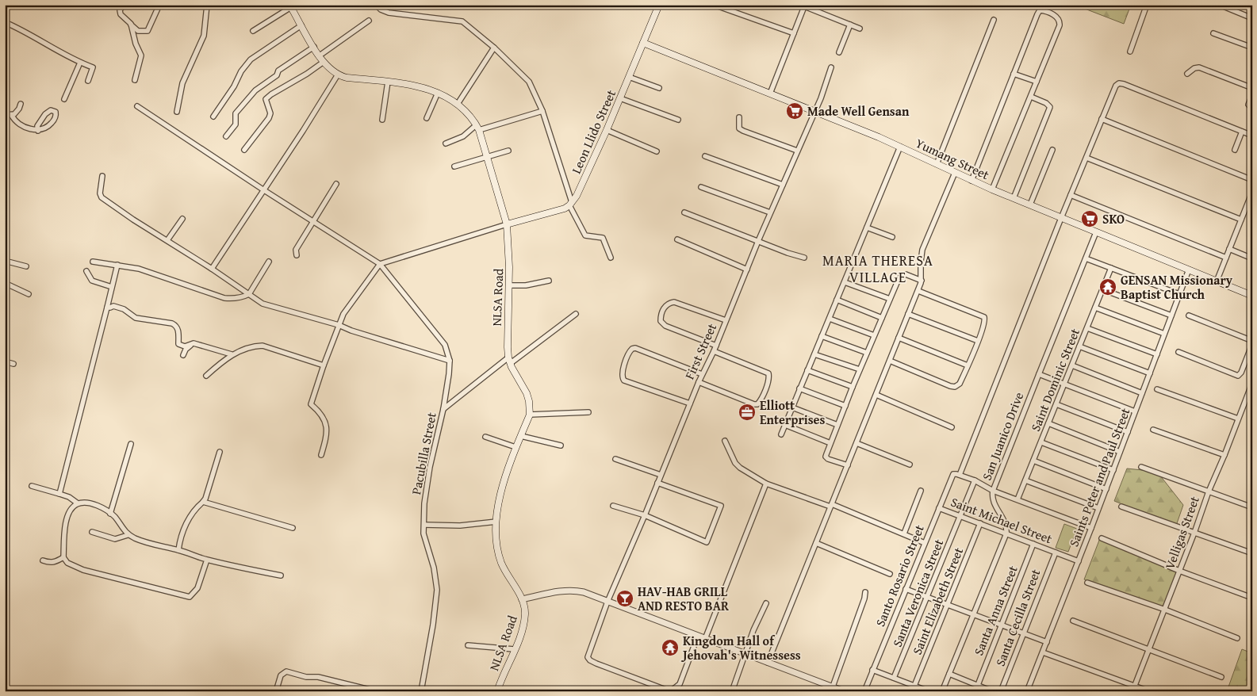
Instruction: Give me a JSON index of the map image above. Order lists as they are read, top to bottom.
{
  "streets": {
    "main road": ["Leon Llido Street", "Yumang Street", "NLSA Road"],
    "street": [
      "First Street",
      "Saint Dominic Street",
      "San Juanico Drive",
      "Pacubilla Street",
      "Saints Peter and Paul Street",
      "Saint Michael Street",
      "Velligas Street",
      "Santo Rosario Street",
      "Santa Veronica Street",
      "Saint Elizabeth Street",
      "Santa Anna Street",
      "Santa Cecilla Street"
    ]
  },
  "crossings": [
    ["Leon Llido Street", "Yumang Street"],
    ["Yumang Street", "First Street"],
    ["Yumang Street", "San Juanico Drive"],
    ["Yumang Street", "Saints Peter and Paul Street"],
    ["San Juanico Drive", "Saint Michael Street"],
    ["Saints Peter and Paul Street", "Saint Michael Street"],
    ["Saint Michael Street", "Santo Rosario Street"],
    ["Saint Michael Street", "Santa Veronica Street"],
    ["Saint Michael Street", "Saint Elizabeth Street"],
    ["Saint Michael Street", "Santa Anna Street"],
    ["Saint Michael Street", "Santa Cecilla Street"]
  ],
  "districts": ["MARIA THERESA VILLAGE"],
  "places": {
    "supermarket": ["Made Well Gensan", "SKO"],
    "temple": ["GENSAN Missionary Baptist Church", "Kingdom Hall of Jehovah's Witnessess"],
    "office": ["Elliott Enterprises"],
    "bar": ["HAV-HAB GRILL AND RESTO BAR"]
  }
}
